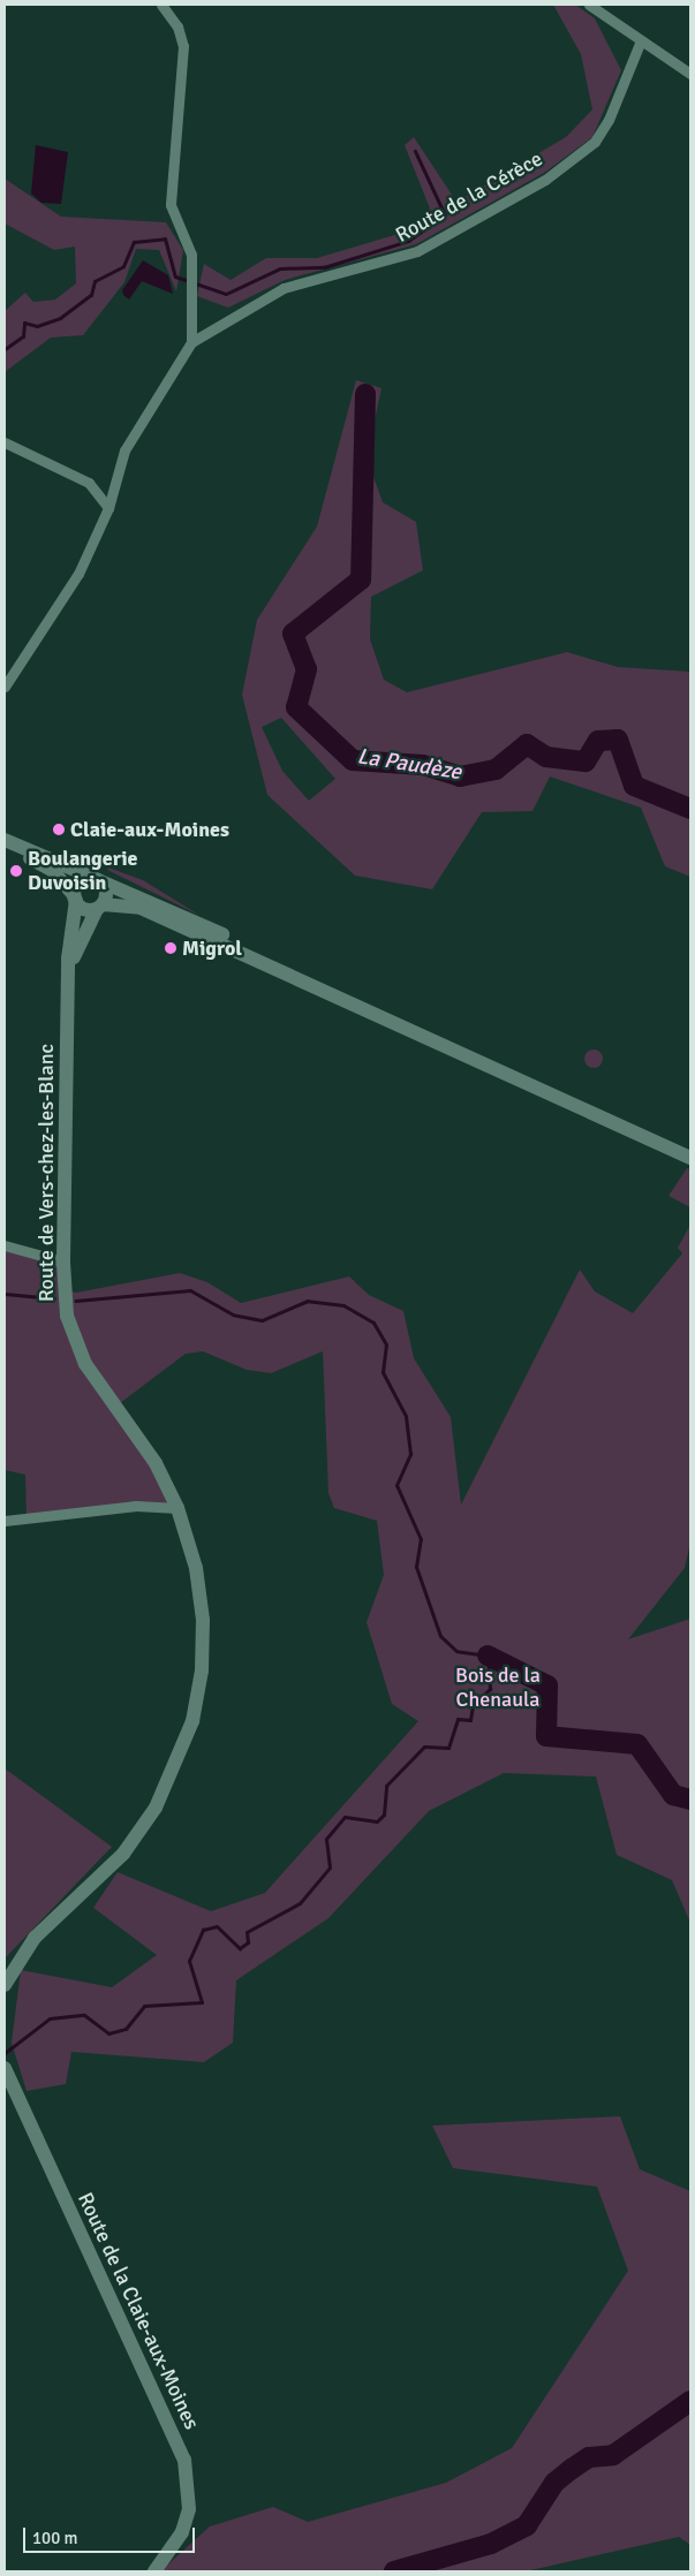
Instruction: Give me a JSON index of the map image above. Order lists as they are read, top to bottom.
{
  "streets": {
    "main road": ["Route de Vers-chez-les-Blanc", "Route de la Claie-aux-Moines"],
    "street": ["Route de la Cérèce"]
  },
  "water": ["La Paudèze"],
  "parks": ["Bois de la Chenaula"],
  "places": ["Claie-aux-Moines", "Boulangerie Duvoisin", "Migrol"],
  "scale_bar": "100 m"
}
